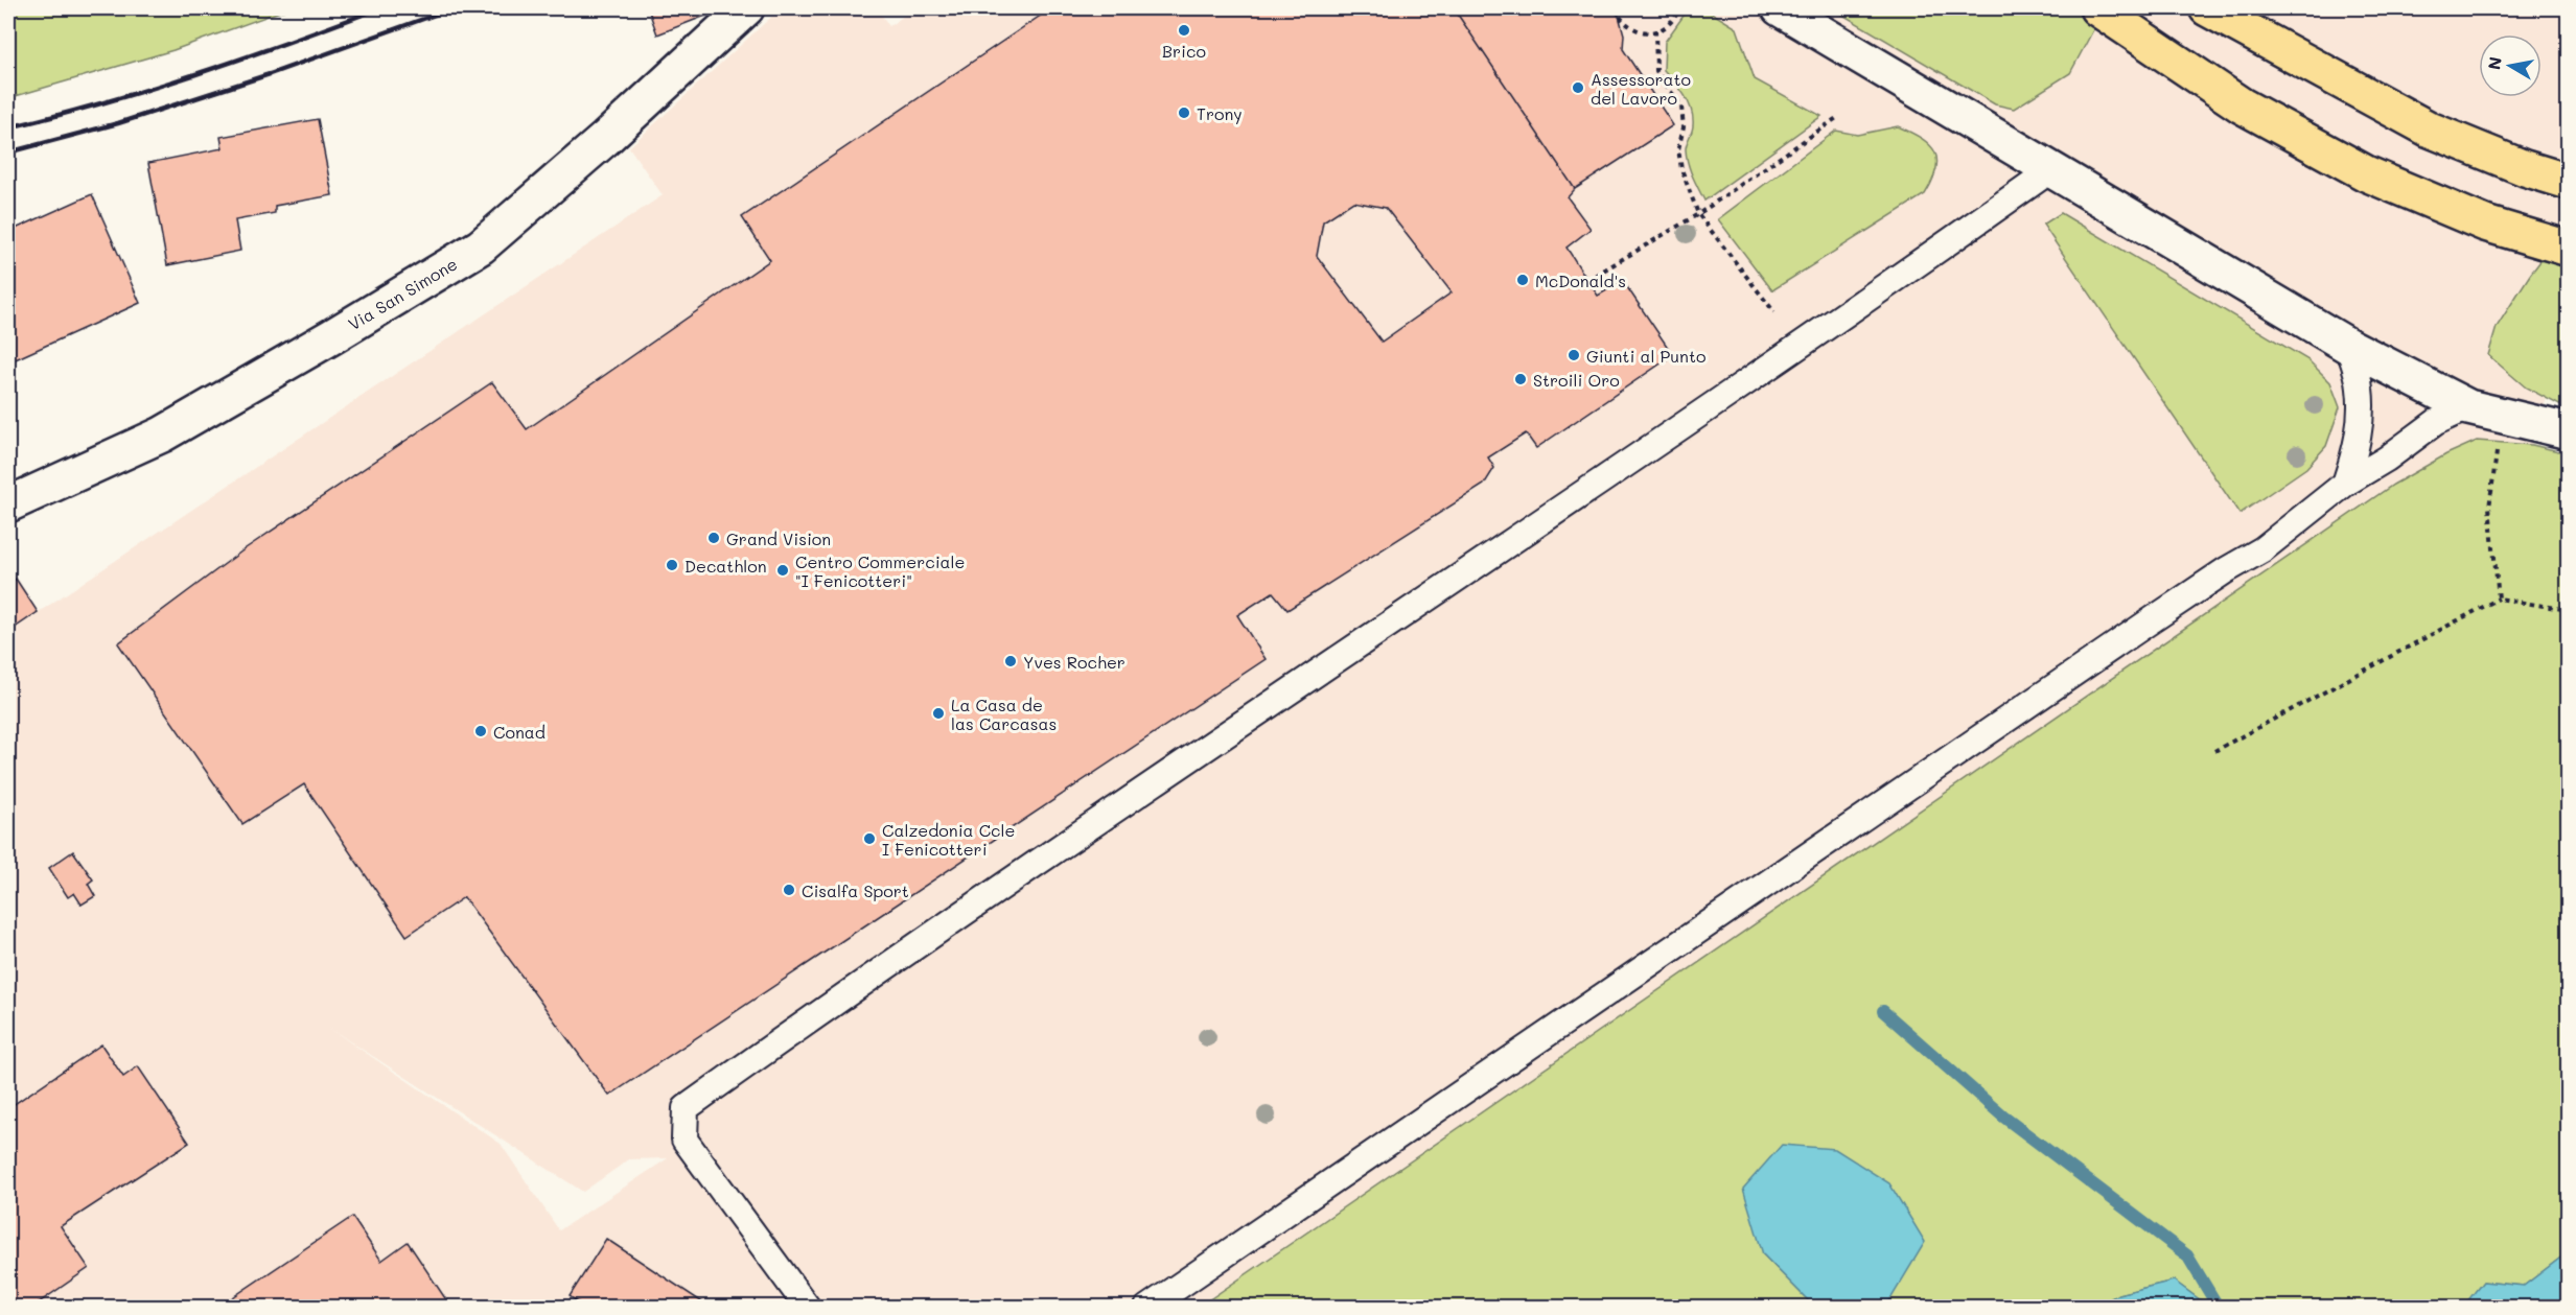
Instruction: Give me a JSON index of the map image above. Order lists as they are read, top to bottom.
{
  "streets": {
    "street": ["Via San Simone"]
  },
  "places": [
    "Brico",
    "Assessorato del Lavoro",
    "Trony",
    "McDonald's",
    "Giunti al Punto",
    "Stroili Oro",
    "Grand Vision",
    "Decathlon",
    "Centro Commerciale \"I Fenicotteri\"",
    "Yves Rocher",
    "La Casa de las Carcasas",
    "Conad",
    "Calzedonia Ccle I Fenicotteri",
    "Cisalfa Sport"
  ],
  "north": "left"
}
